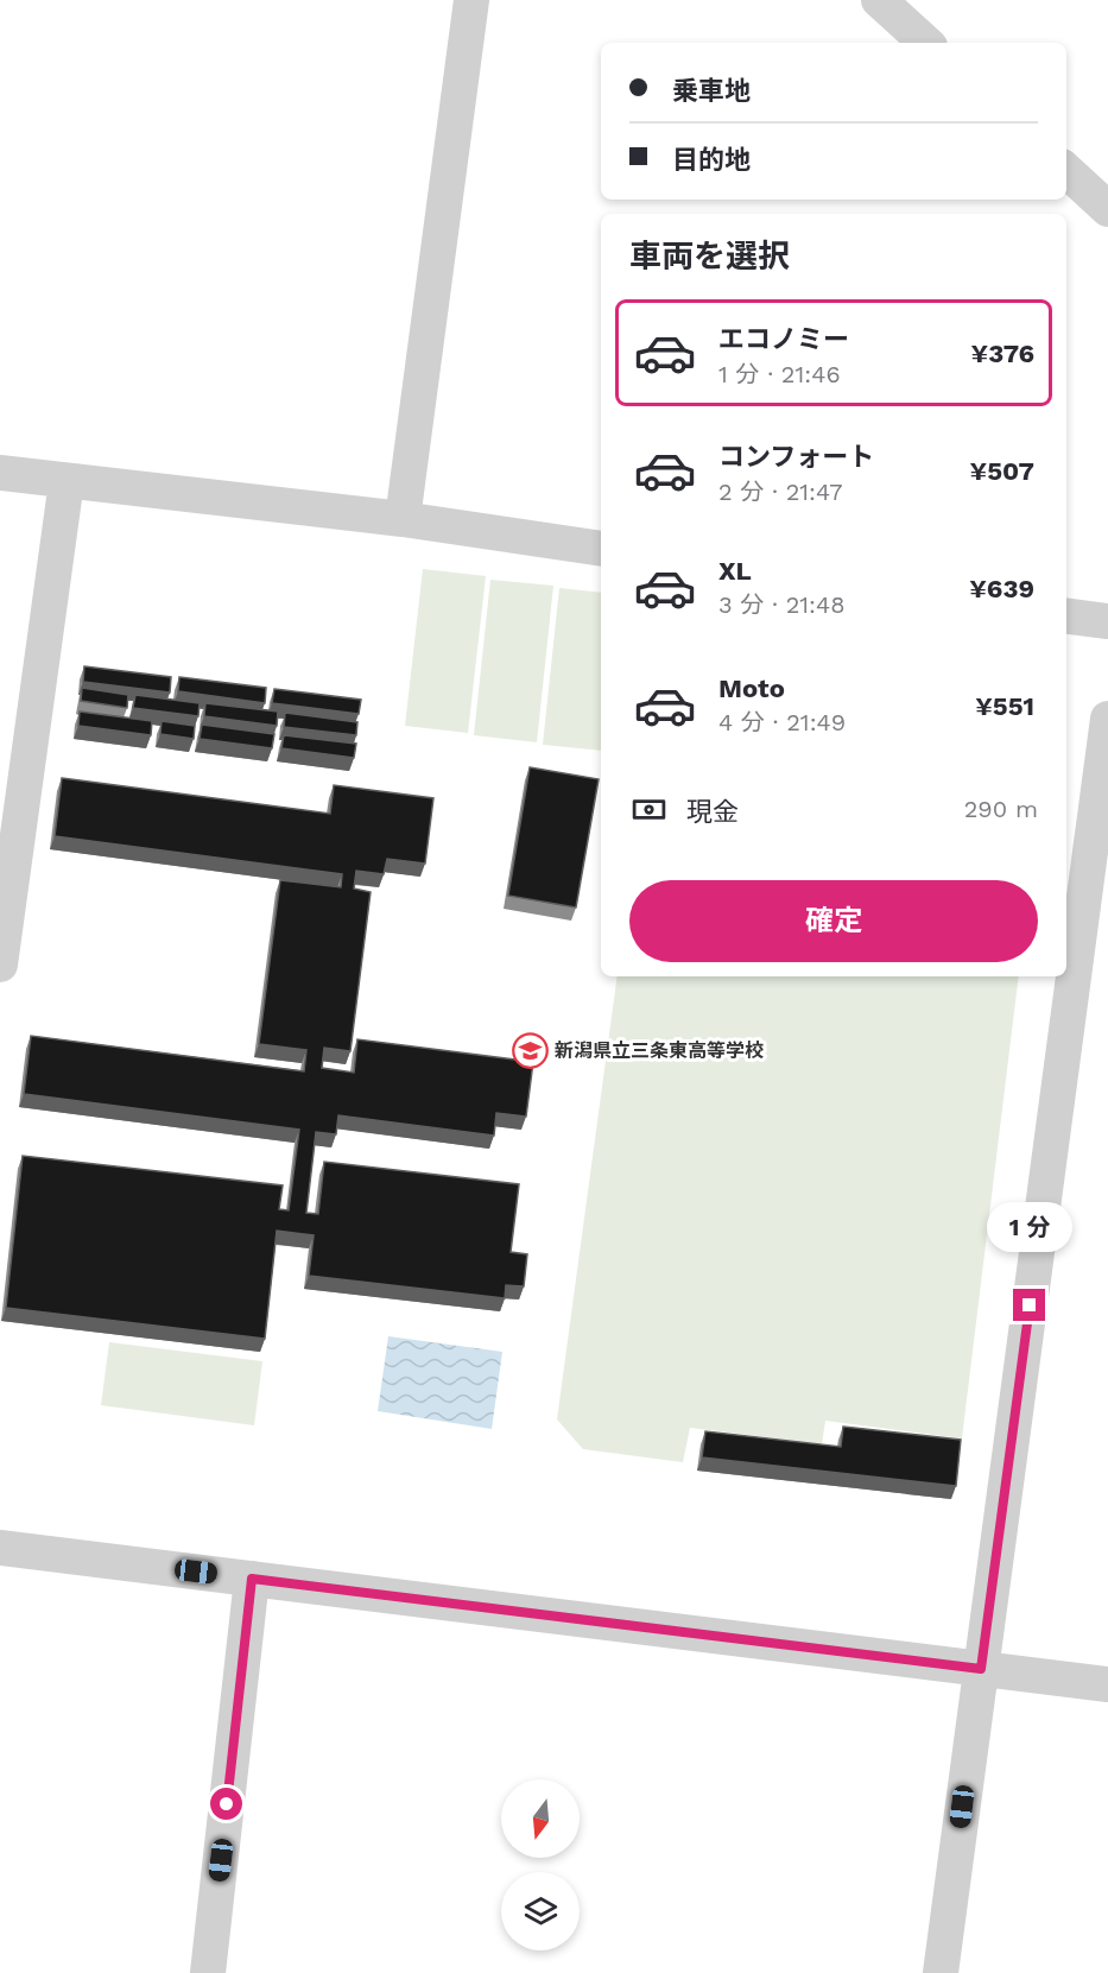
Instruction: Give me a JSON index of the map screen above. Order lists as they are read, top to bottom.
{
  "places": {
    "school or university": ["新潟県立三条東高等学校"]
  },
  "north": "bottom",
  "page": {
    "banner": ["乗車地", "目的地"],
    "heading": "車両を選択",
    "list": [
      {
        "name": "エコノミー",
        "note": "1 分 · 21:46",
        "value": "¥376"
      },
      {
        "name": "コンフォート",
        "note": "2 分 · 21:47",
        "value": "¥507"
      },
      {
        "name": "XL",
        "note": "3 分 · 21:48",
        "value": "¥639"
      },
      {
        "name": "Moto",
        "note": "4 分 · 21:49",
        "value": "¥551"
      }
    ],
    "pay": ["現金", "290 m"],
    "buttons": "確定",
    "bubble": "1 分"
  }
}
